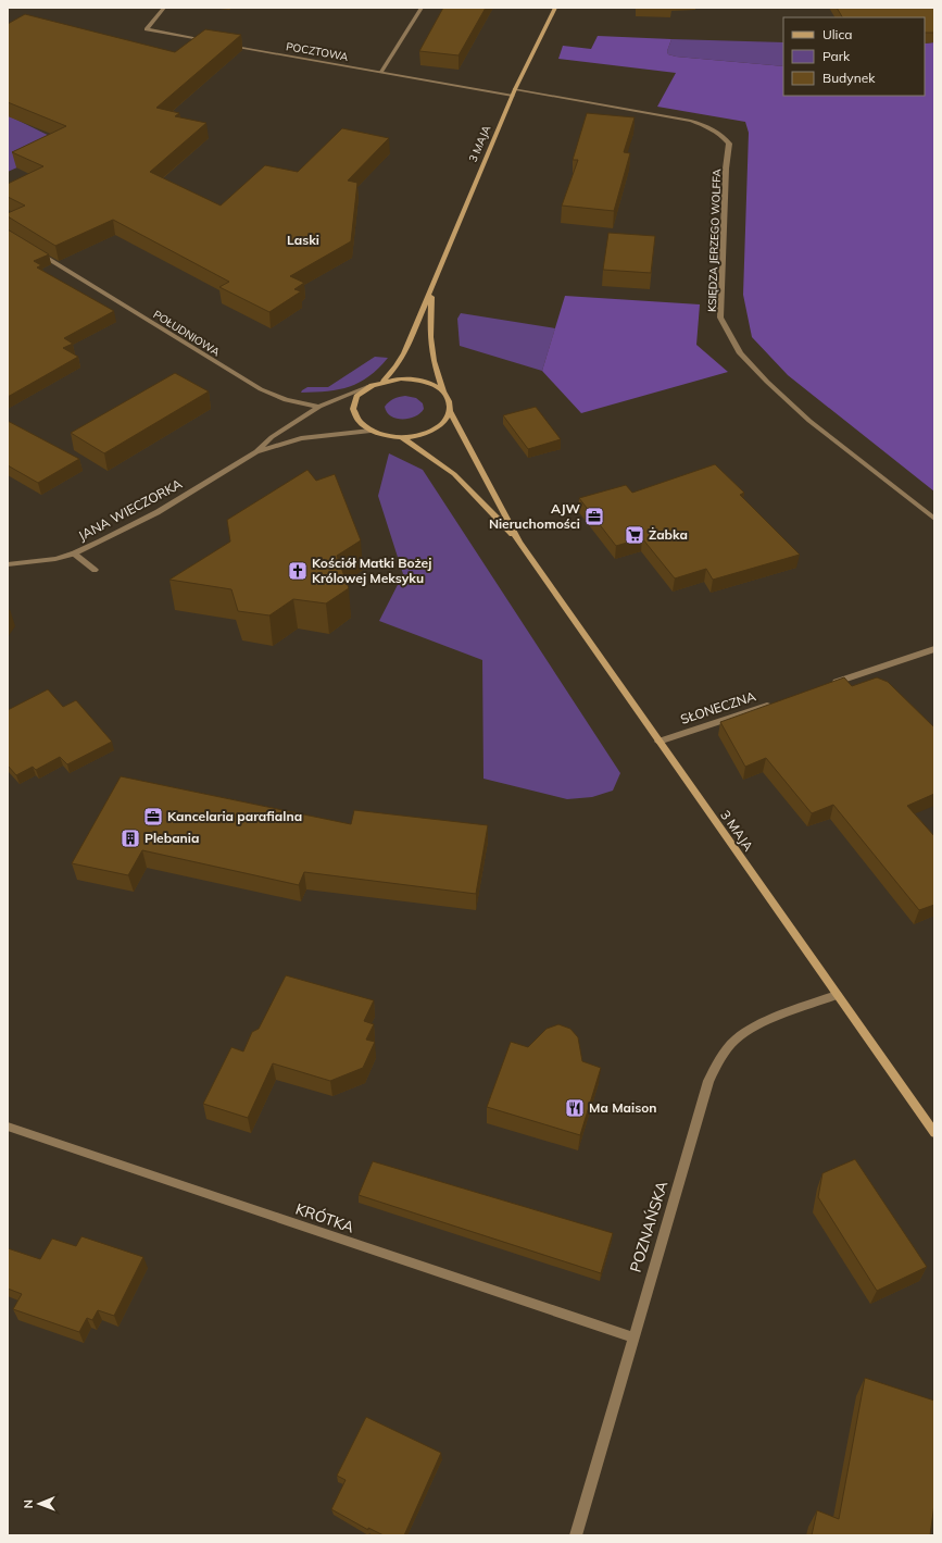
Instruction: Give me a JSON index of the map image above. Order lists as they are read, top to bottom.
{
  "streets": {
    "street": [
      "POCZTOWA",
      "3 MAJA",
      "KSIĘDZA JERZEGO WOLFFA",
      "POŁUDNIOWA",
      "JANA WIECZORKA",
      "SŁONECZNA",
      "KRÓTKA",
      "POZNAŃSKA"
    ]
  },
  "crossings": [
    ["POCZTOWA", "3 MAJA"],
    ["POCZTOWA", "KSIĘDZA JERZEGO WOLFFA"],
    ["3 MAJA", "KSIĘDZA JERZEGO WOLFFA"],
    ["3 MAJA", "JANA WIECZORKA"],
    ["3 MAJA", "SŁONECZNA"],
    ["3 MAJA", "POZNAŃSKA"],
    ["POŁUDNIOWA", "JANA WIECZORKA"],
    ["KRÓTKA", "POZNAŃSKA"]
  ],
  "districts": ["Laski"],
  "places": {
    "office": ["AJW Nieruchomości", "Kancelaria parafialna"],
    "supermarket": ["Żabka"],
    "church": ["Kościół Matki Bożej Królowej Meksyku"],
    "building": ["Plebania"],
    "restaurant": ["Ma Maison"]
  },
  "legend": ["Ulica", "Park", "Budynek"],
  "north": "left"
}
